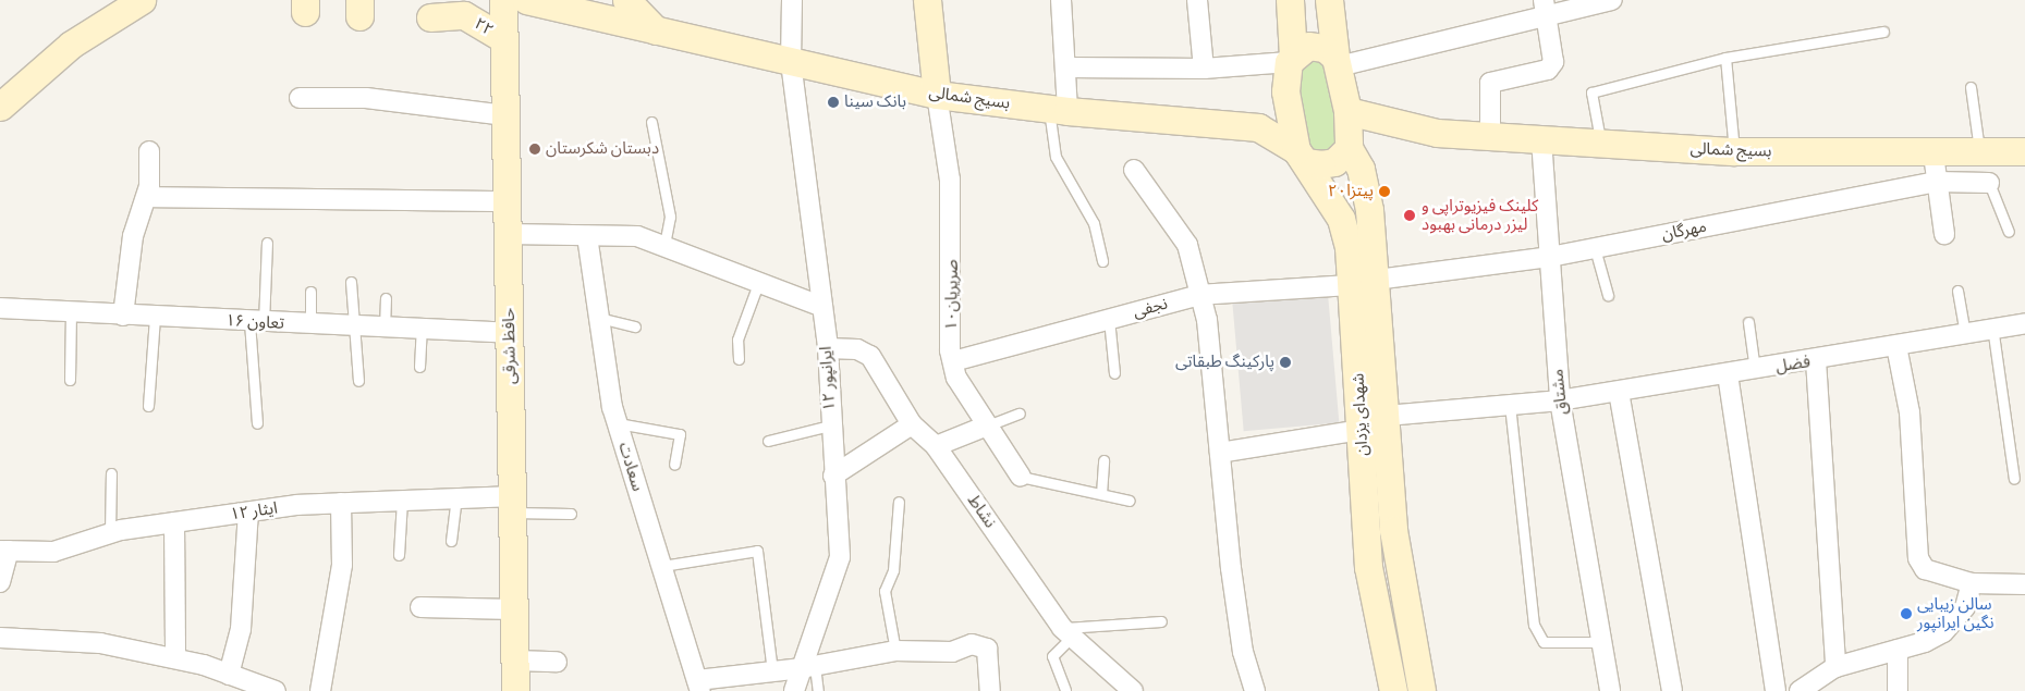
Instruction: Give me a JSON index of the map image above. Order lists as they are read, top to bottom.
{
  "streets": {
    "main road": [
      "۲۲",
      "بسیج شمالی",
      "حافظ شرقی",
      "شهدای یزدان"
    ],
    "street": [
      "مهرگان",
      "صریریان۱۰",
      "نجفی",
      "تعاون ۱۶",
      "فضل",
      "ایرانپور ۱۲",
      "مشتاق",
      "سعادت",
      "ایثار ۱۲",
      "نشاط"
    ]
  },
  "crossings": [
    ["۲۲", "حافظ شرقی"],
    ["بسیج شمالی", "صریریان۱۰"],
    ["بسیج شمالی", "ایرانپور ۱۲"],
    ["بسیج شمالی", "مشتاق"],
    ["بسیج شمالی", "شهدای یزدان"],
    ["مهرگان", "نجفی"],
    ["مهرگان", "مشتاق"],
    ["مهرگان", "شهدای یزدان"],
    ["صریریان۱۰", "نجفی"],
    ["نجفی", "شهدای یزدان"],
    ["تعاون ۱۶", "حافظ شرقی"],
    ["حافظ شرقی", "ایثار ۱۲"],
    ["فضل", "مشتاق"],
    ["فضل", "شهدای یزدان"],
    ["ایرانپور ۱۲", "نشاط"]
  ],
  "places": [
    "بانک سینا",
    "دبستان شکرستان",
    "پیتزا۲۰",
    "کلینک فیزیوتراپی و لیزر درمانی بهبود",
    "پارکینگ طبقاتی",
    "سالن زیبایی نگین ایرانپور"
  ]
}
